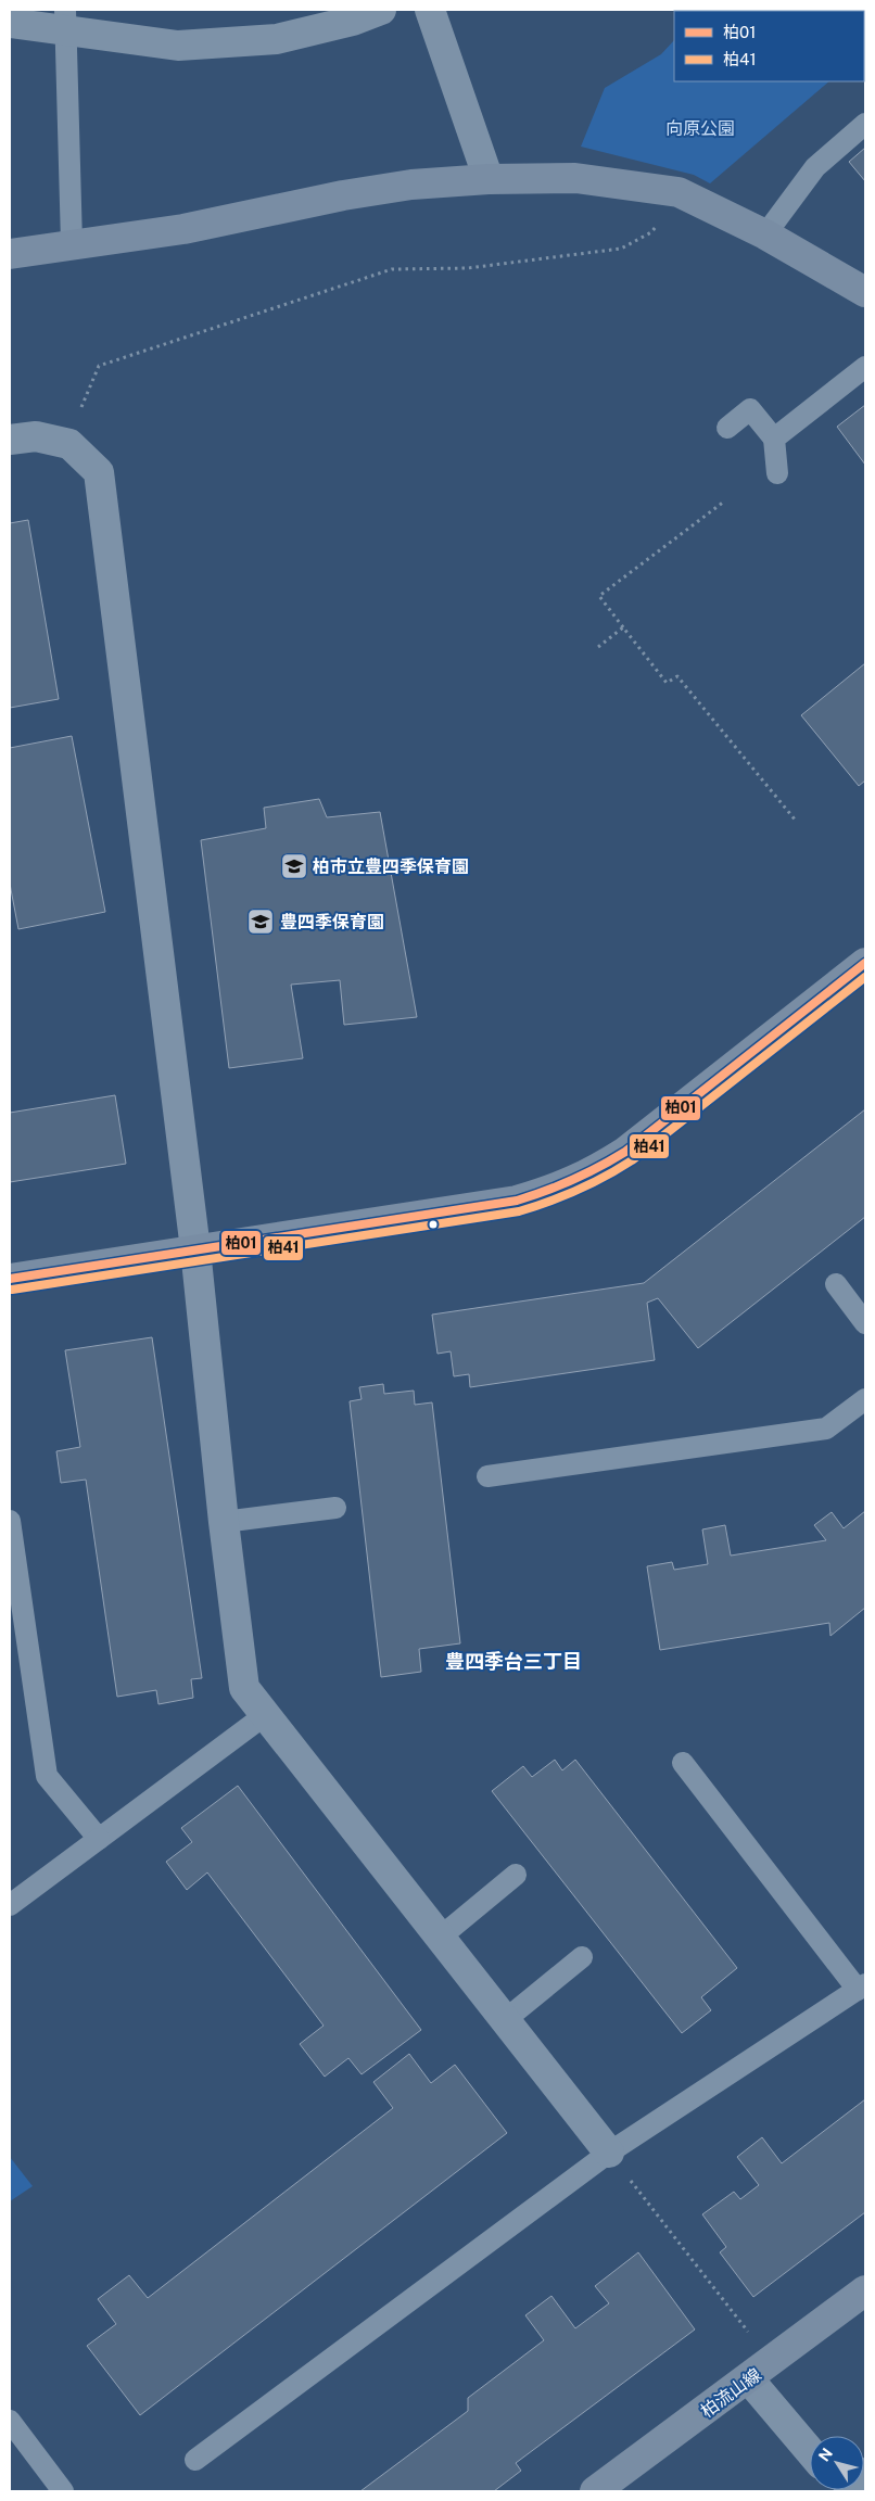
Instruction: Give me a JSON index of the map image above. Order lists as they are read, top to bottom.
{
  "streets": {
    "street": ["柏流山線"]
  },
  "districts": ["豊四季台三丁目"],
  "parks": ["向原公園"],
  "places": {
    "school or university": ["柏市立豊四季保育園", "豊四季保育園"]
  },
  "lines": ["transit line 柏01", "transit line 柏41"],
  "legend": ["柏01", "柏41"],
  "north": "top left"
}
